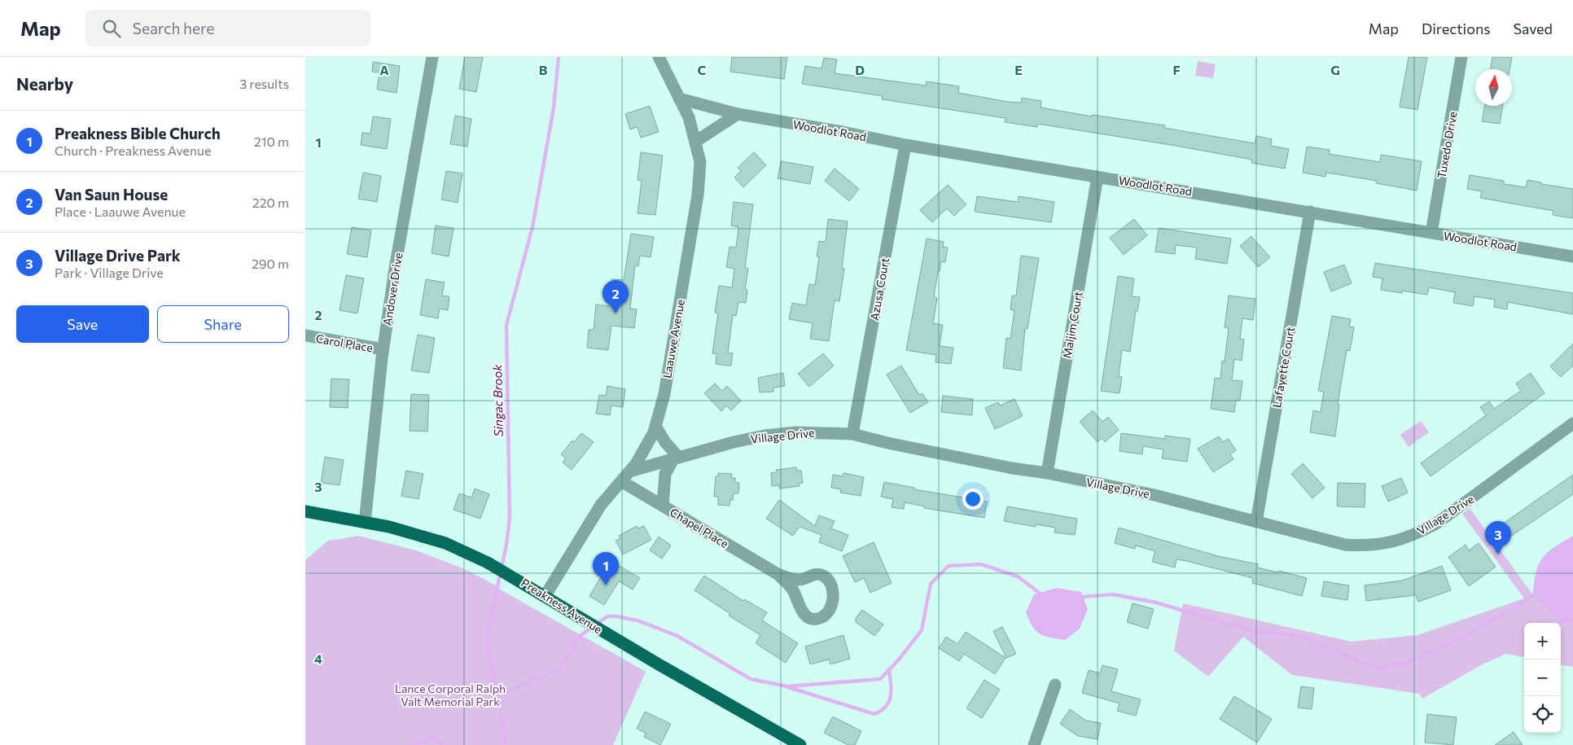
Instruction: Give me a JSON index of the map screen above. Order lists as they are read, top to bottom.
{
  "streets": {
    "main road": ["Preakness Avenue"],
    "street": [
      "Woodlot Road",
      "Tuxedo Drive",
      "Andover Drive",
      "Azusa Court",
      "Maljim Court",
      "Laauwe Avenue",
      "Carol Place",
      "Lafayette Court",
      "Village Drive",
      "Chapel Place"
    ]
  },
  "crossings": [
    ["Woodlot Road", "Tuxedo Drive"],
    ["Woodlot Road", "Azusa Court"],
    ["Woodlot Road", "Maljim Court"],
    ["Woodlot Road", "Laauwe Avenue"],
    ["Woodlot Road", "Lafayette Court"],
    ["Andover Drive", "Carol Place"],
    ["Andover Drive", "Preakness Avenue"],
    ["Azusa Court", "Village Drive"],
    ["Maljim Court", "Village Drive"],
    ["Laauwe Avenue", "Village Drive"],
    ["Laauwe Avenue", "Chapel Place"],
    ["Laauwe Avenue", "Preakness Avenue"],
    ["Lafayette Court", "Village Drive"]
  ],
  "water": ["Singac Brook"],
  "parks": ["Lance Corporal Ralph Valt Memorial Park"],
  "north": "top",
  "page": {
    "header": "Map",
    "search": "Search here",
    "nav": ["Map", "Directions", "Saved"],
    "heading": ["Nearby", "3 results"],
    "list": [
      {
        "mark": "1",
        "name": "Preakness Bible Church",
        "note": "Church · Preakness Avenue",
        "value": "210 m"
      },
      {
        "mark": "2",
        "name": "Van Saun House",
        "note": "Place · Laauwe Avenue",
        "value": "220 m"
      },
      {
        "mark": "3",
        "name": "Village Drive Park",
        "note": "Park · Village Drive",
        "value": "290 m"
      }
    ],
    "pins": ["2", "3", "1"],
    "buttons": ["Save", "Share"],
    "map_buttons": ["+", "−"]
  },
  "grid": {
    "columns": [
      "A",
      "B",
      "C",
      "D",
      "E",
      "F",
      "G"
    ],
    "rows": [
      "1",
      "2",
      "3",
      "4"
    ]
  }
}
